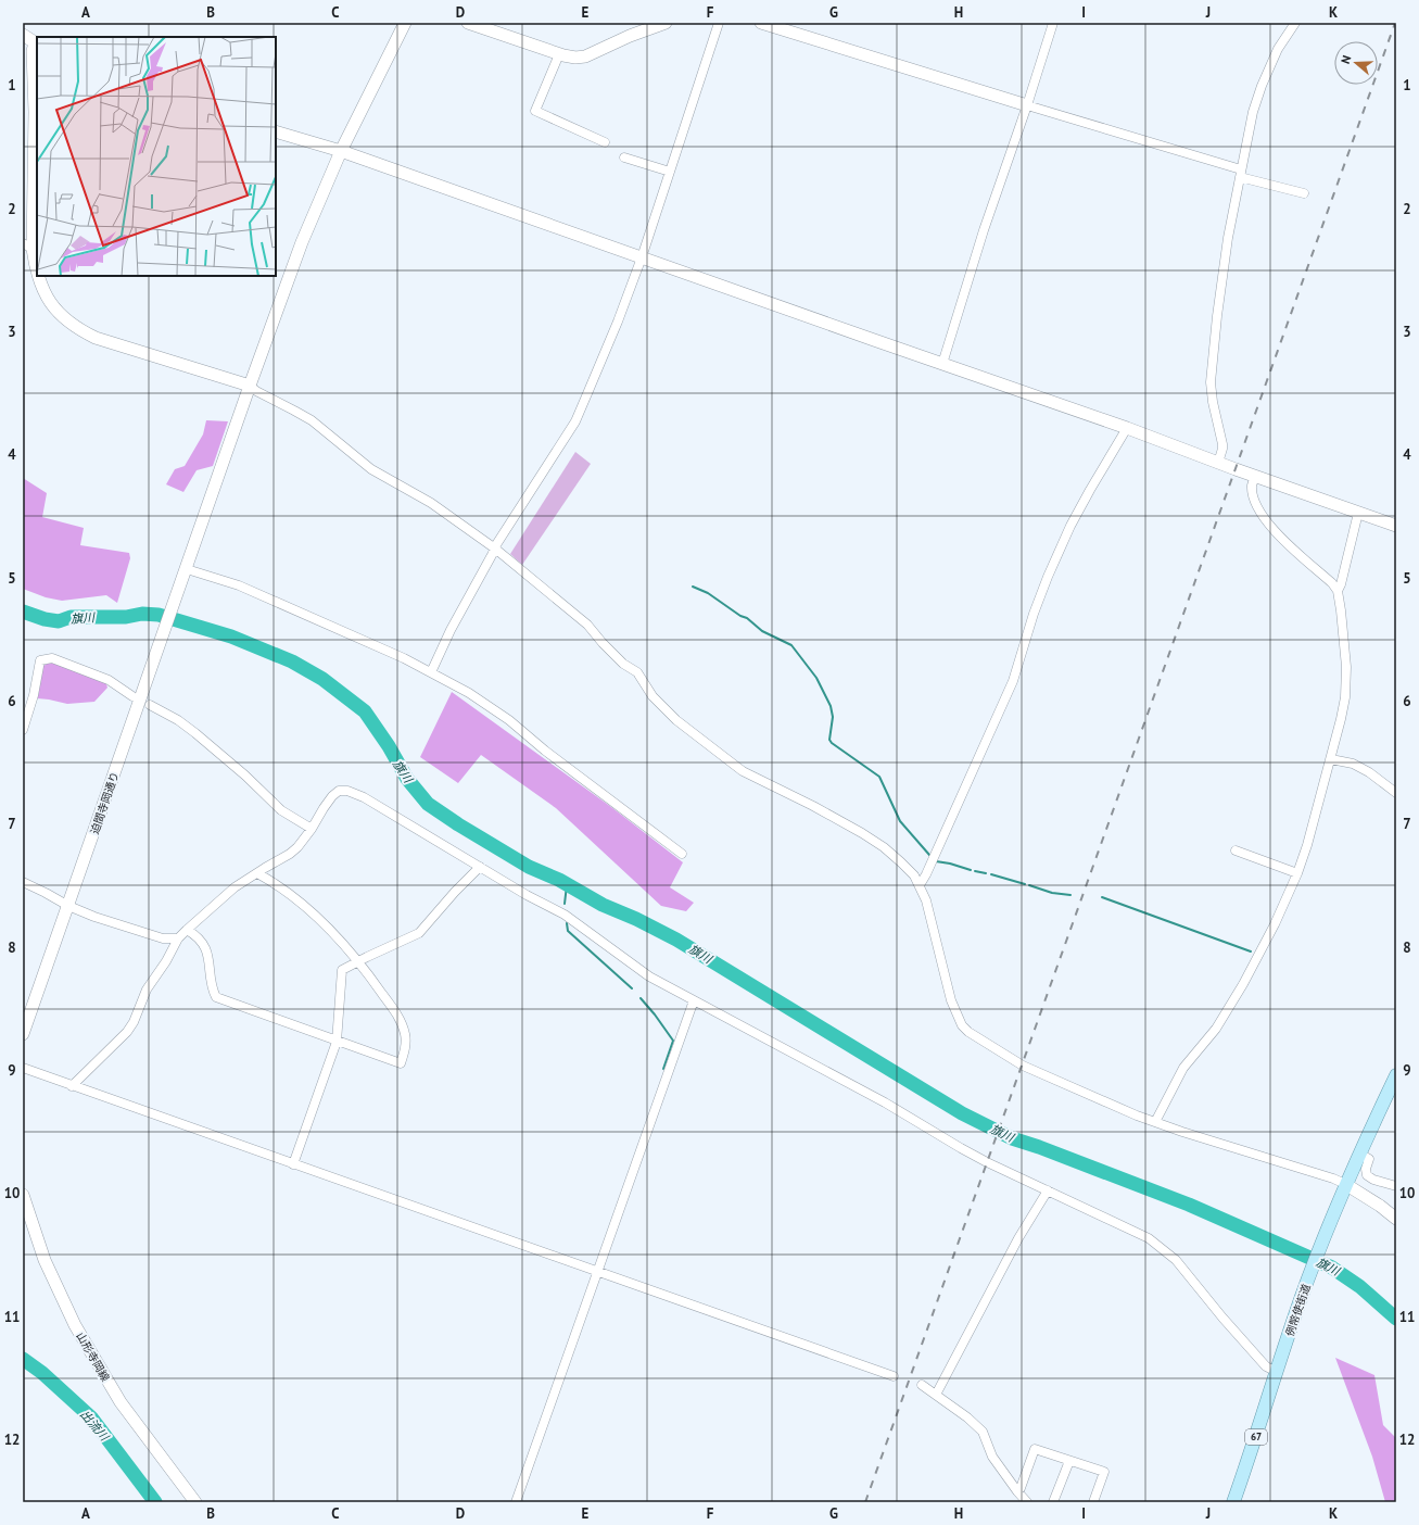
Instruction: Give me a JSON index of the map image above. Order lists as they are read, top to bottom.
{
  "streets": {
    "main road": ["例幣使街道", "67"],
    "street": ["迫間寺岡通り", "山形寺岡線"]
  },
  "water": ["旗川", "出流川"],
  "north": "left",
  "grid": {
    "columns": [
      "A",
      "B",
      "C",
      "D",
      "E",
      "F",
      "G",
      "H",
      "I",
      "J",
      "K"
    ],
    "rows": [
      "1",
      "2",
      "3",
      "4",
      "5",
      "6",
      "7",
      "8",
      "9",
      "10",
      "11",
      "12"
    ]
  }
}
